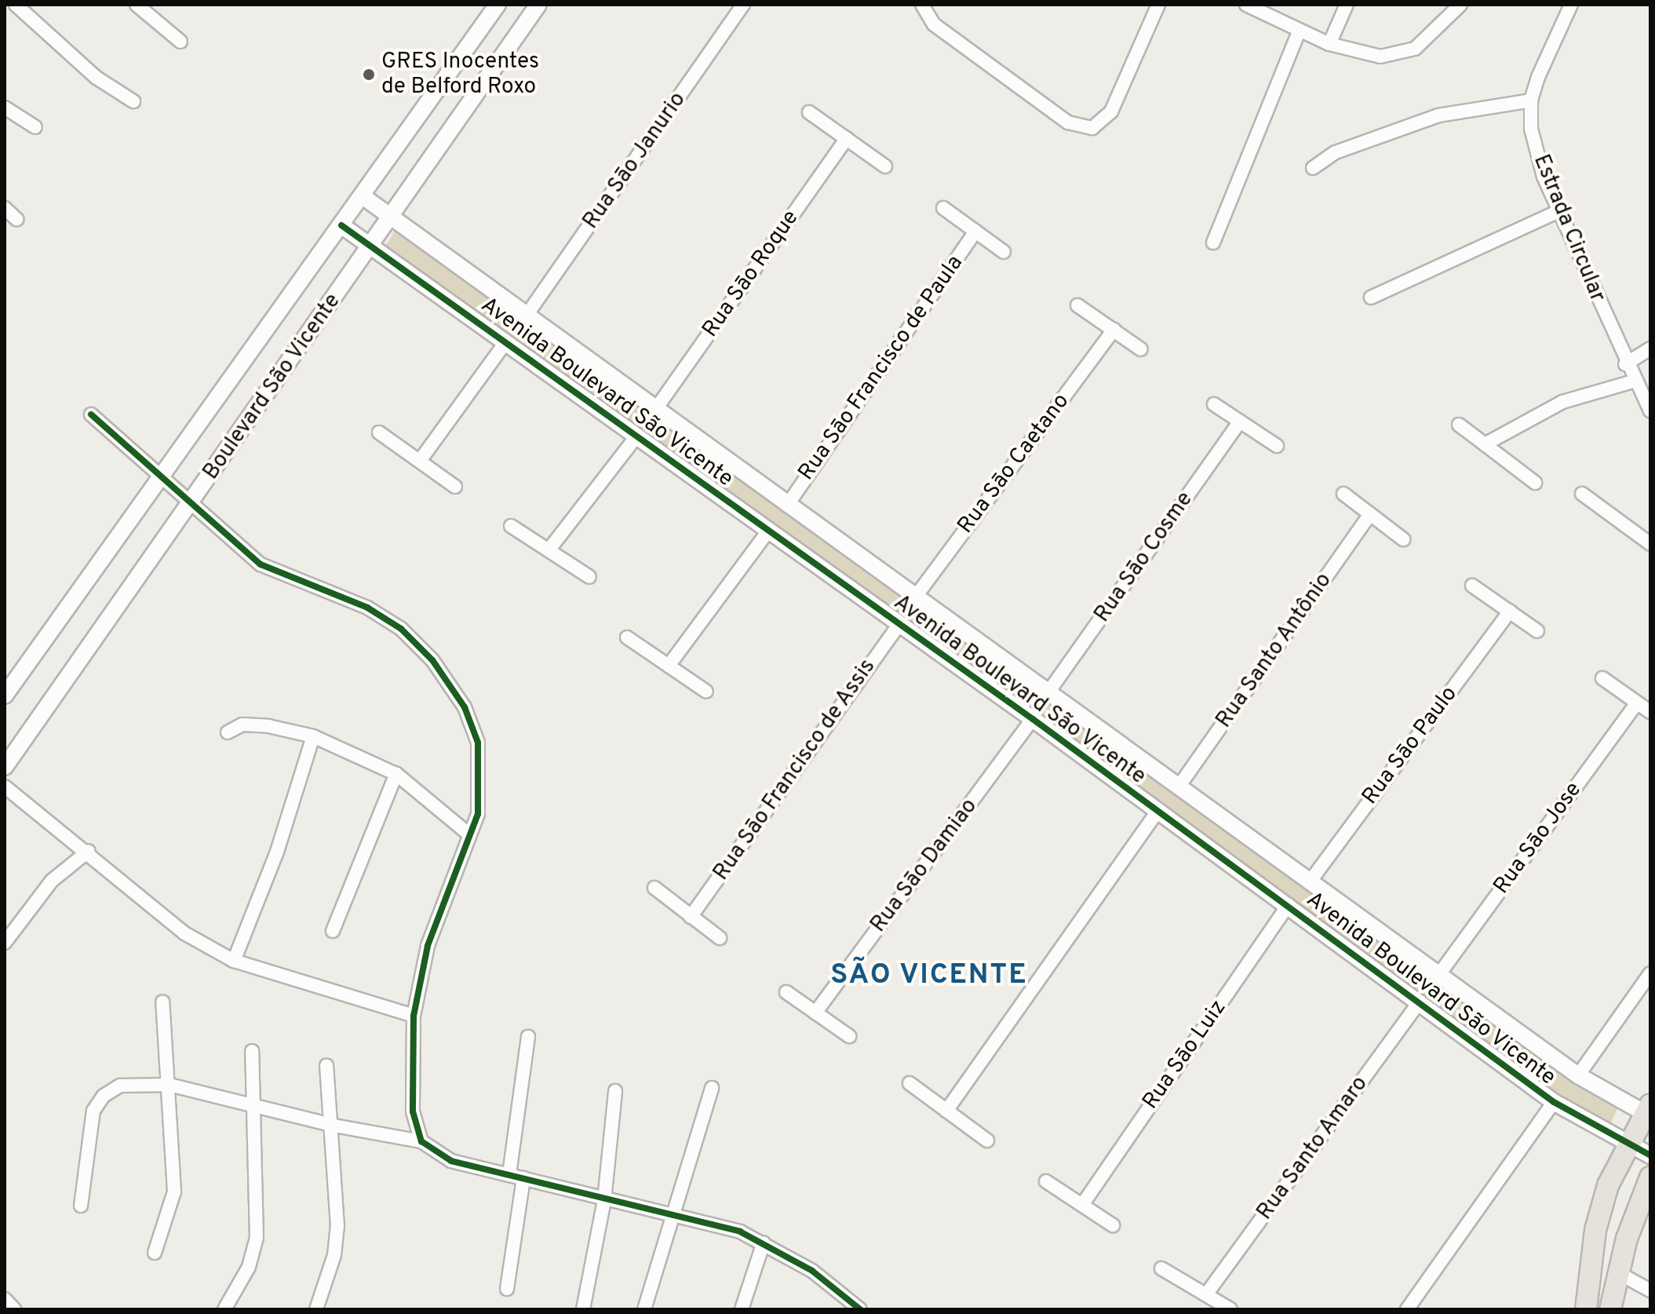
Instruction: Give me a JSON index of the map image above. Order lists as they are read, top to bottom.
{
  "streets": {
    "street": [
      "Rua Sāo Janurio",
      "Estrada Circular",
      "Rua Sāo Roque",
      "Rua Sāo Francisco de Paula",
      "Boulevard São Vicente",
      "Avenida Boulevard São Vicente",
      "Rua Sāo Caetano",
      "Rua Sāo Cosme",
      "Rua Santo Antônio",
      "Rua Sāo Paulo",
      "Rua Sāo Francisco de Assis",
      "Rua Sāo Jose",
      "Rua Sāo Damiao",
      "Rua Sāo Luiz",
      "Rua Santo Amaro"
    ]
  },
  "crossings": [
    ["Rua Sāo Janurio", "Avenida Boulevard São Vicente"],
    ["Rua Sāo Roque", "Avenida Boulevard São Vicente"],
    ["Rua Sāo Francisco de Paula", "Avenida Boulevard São Vicente"],
    ["Boulevard São Vicente", "Avenida Boulevard São Vicente"],
    ["Avenida Boulevard São Vicente", "Rua Sāo Caetano"],
    ["Avenida Boulevard São Vicente", "Rua Sāo Cosme"],
    ["Avenida Boulevard São Vicente", "Rua Santo Antônio"],
    ["Avenida Boulevard São Vicente", "Rua Sāo Paulo"],
    ["Avenida Boulevard São Vicente", "Rua Sāo Francisco de Assis"],
    ["Avenida Boulevard São Vicente", "Rua Sāo Jose"],
    ["Avenida Boulevard São Vicente", "Rua Sāo Damiao"],
    ["Avenida Boulevard São Vicente", "Rua Sāo Luiz"],
    ["Avenida Boulevard São Vicente", "Rua Santo Amaro"]
  ],
  "districts": ["SÃO VICENTE"],
  "places": ["GRES Inocentes de Belford Roxo"]
}
